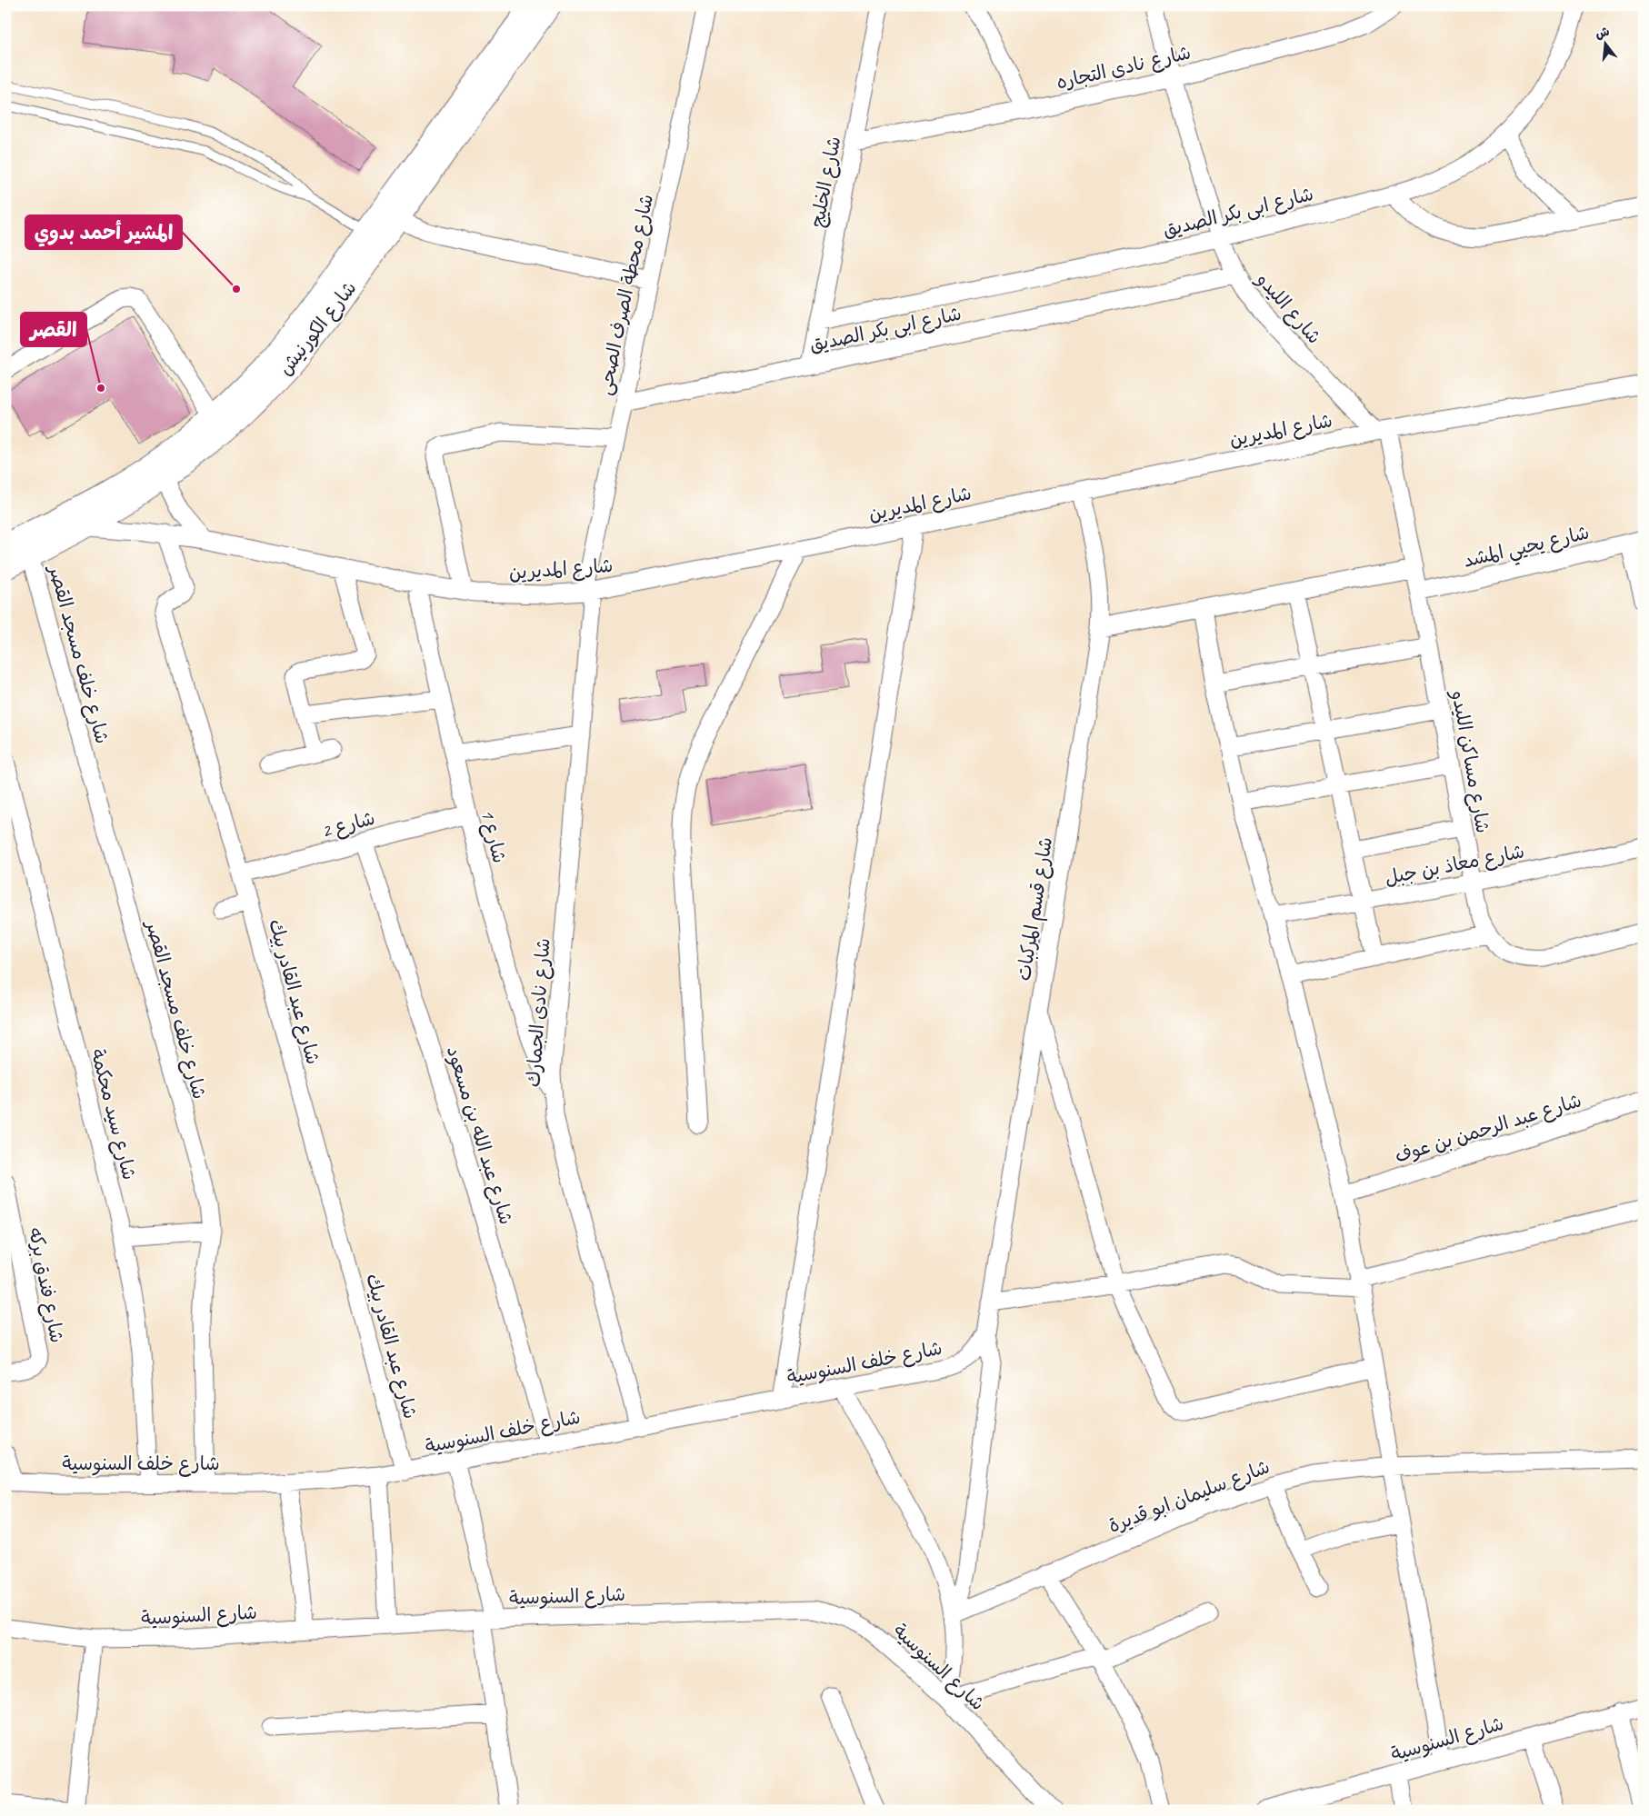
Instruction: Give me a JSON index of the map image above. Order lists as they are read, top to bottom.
{
  "streets": {
    "street": [
      "شارع نادى التجاره",
      "شارع الخليج",
      "شارع ابى بكر الصديق",
      "شارع محطة الصرف الصحى",
      "شارع الليدو",
      "شارع الكورنيش",
      "شارع المديرين",
      "شارع يحيي المشد",
      "شارع خلف مسجد القصر",
      "شارع مساكن الليدو",
      "شارع 2",
      "شارع 1",
      "شارع معاذ بن جبل",
      "شارع قسم المركبات",
      "شارع عبد القادر بيك",
      "شارع نادى الجمارك",
      "شارع سيد محكمة",
      "شارع عبد الرحمن بن عوف",
      "شارع عبد الله بن مسعود",
      "شارع فندق بركه",
      "شارع خلف السنوسية",
      "شارع سليمان ابو قديرة",
      "شارع السنوسية"
    ]
  },
  "crossings": [
    ["شارع نادى التجاره", "شارع الخليج"],
    ["شارع نادى التجاره", "شارع الليدو"],
    ["شارع الخليج", "شارع ابى بكر الصديق"],
    ["شارع ابى بكر الصديق", "شارع محطة الصرف الصحى"],
    ["شارع ابى بكر الصديق", "شارع الليدو"],
    ["شارع محطة الصرف الصحى", "شارع المديرين"],
    ["شارع محطة الصرف الصحى", "شارع نادى الجمارك"],
    ["شارع الليدو", "شارع المديرين"],
    ["شارع الليدو", "شارع مساكن الليدو"],
    ["شارع الكورنيش", "شارع المديرين"],
    ["شارع الكورنيش", "شارع خلف مسجد القصر"],
    ["شارع المديرين", "شارع مساكن الليدو"],
    ["شارع المديرين", "شارع 1"],
    ["شارع المديرين", "شارع قسم المركبات"],
    ["شارع المديرين", "شارع عبد القادر بيك"],
    ["شارع المديرين", "شارع نادى الجمارك"],
    ["شارع يحيي المشد", "شارع مساكن الليدو"],
    ["شارع خلف مسجد القصر", "شارع خلف السنوسية"],
    ["شارع مساكن الليدو", "شارع معاذ بن جبل"],
    ["شارع 2", "شارع 1"],
    ["شارع 2", "شارع عبد القادر بيك"],
    ["شارع 2", "شارع عبد الله بن مسعود"],
    ["شارع 1", "شارع نادى الجمارك"],
    ["شارع قسم المركبات", "شارع خلف السنوسية"],
    ["شارع عبد القادر بيك", "شارع خلف السنوسية"],
    ["شارع نادى الجمارك", "شارع خلف السنوسية"],
    ["شارع سيد محكمة", "شارع خلف السنوسية"],
    ["شارع عبد الله بن مسعود", "شارع خلف السنوسية"]
  ],
  "places": ["المشير أحمد بدوي", "القصر"],
  "north": "top"
}
